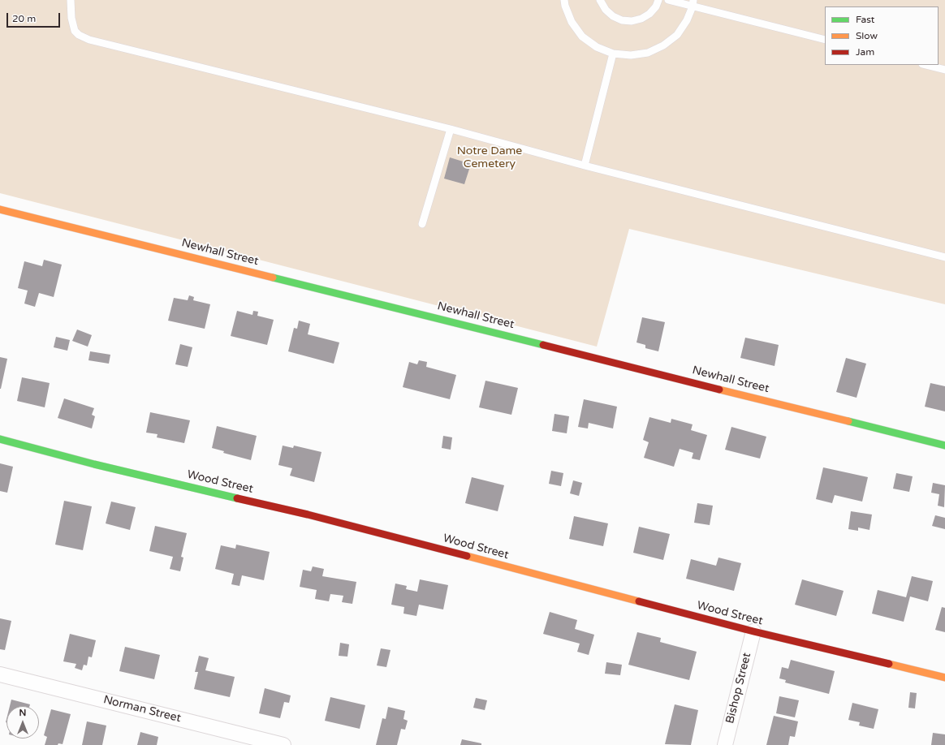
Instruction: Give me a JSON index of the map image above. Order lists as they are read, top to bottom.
{
  "streets": {
    "street": [
      "Newhall Street",
      "Wood Street",
      "Bishop Street",
      "Norman Street"
    ]
  },
  "crossings": [
    ["Wood Street", "Bishop Street"]
  ],
  "parks": ["Notre Dame Cemetery"],
  "legend": ["Fast", "Slow", "Jam"],
  "scale_bar": "20 m",
  "north": "top"
}
